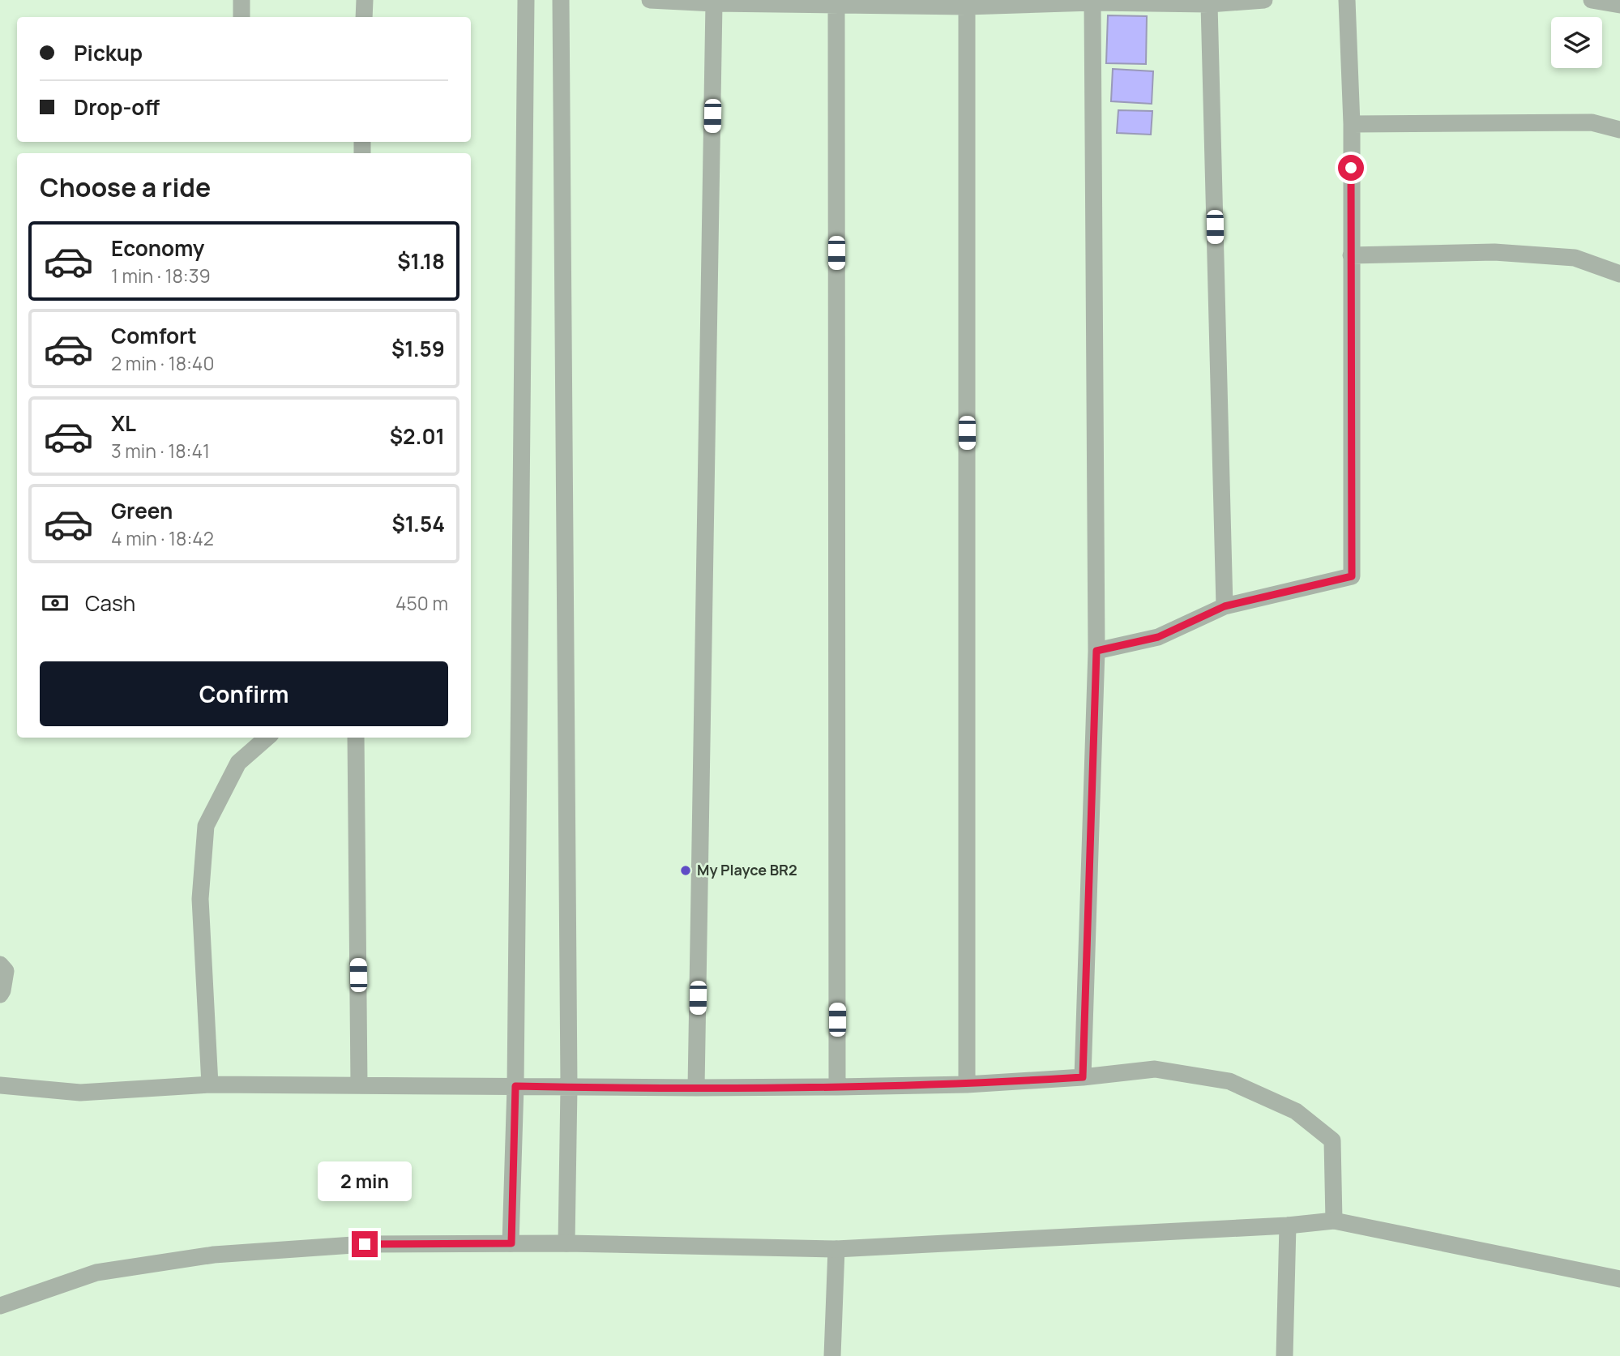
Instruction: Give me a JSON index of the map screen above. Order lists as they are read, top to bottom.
{
  "places": ["My Playce BR2"],
  "page": {
    "banner": ["Pickup", "Drop-off"],
    "heading": "Choose a ride",
    "list": [
      {
        "name": "Economy",
        "note": "1 min · 18:39",
        "value": "$1.18"
      },
      {
        "name": "Comfort",
        "note": "2 min · 18:40",
        "value": "$1.59"
      },
      {
        "name": "XL",
        "note": "3 min · 18:41",
        "value": "$2.01"
      },
      {
        "name": "Green",
        "note": "4 min · 18:42",
        "value": "$1.54"
      }
    ],
    "pay": ["Cash", "450 m"],
    "buttons": "Confirm",
    "bubble": "2 min"
  }
}
